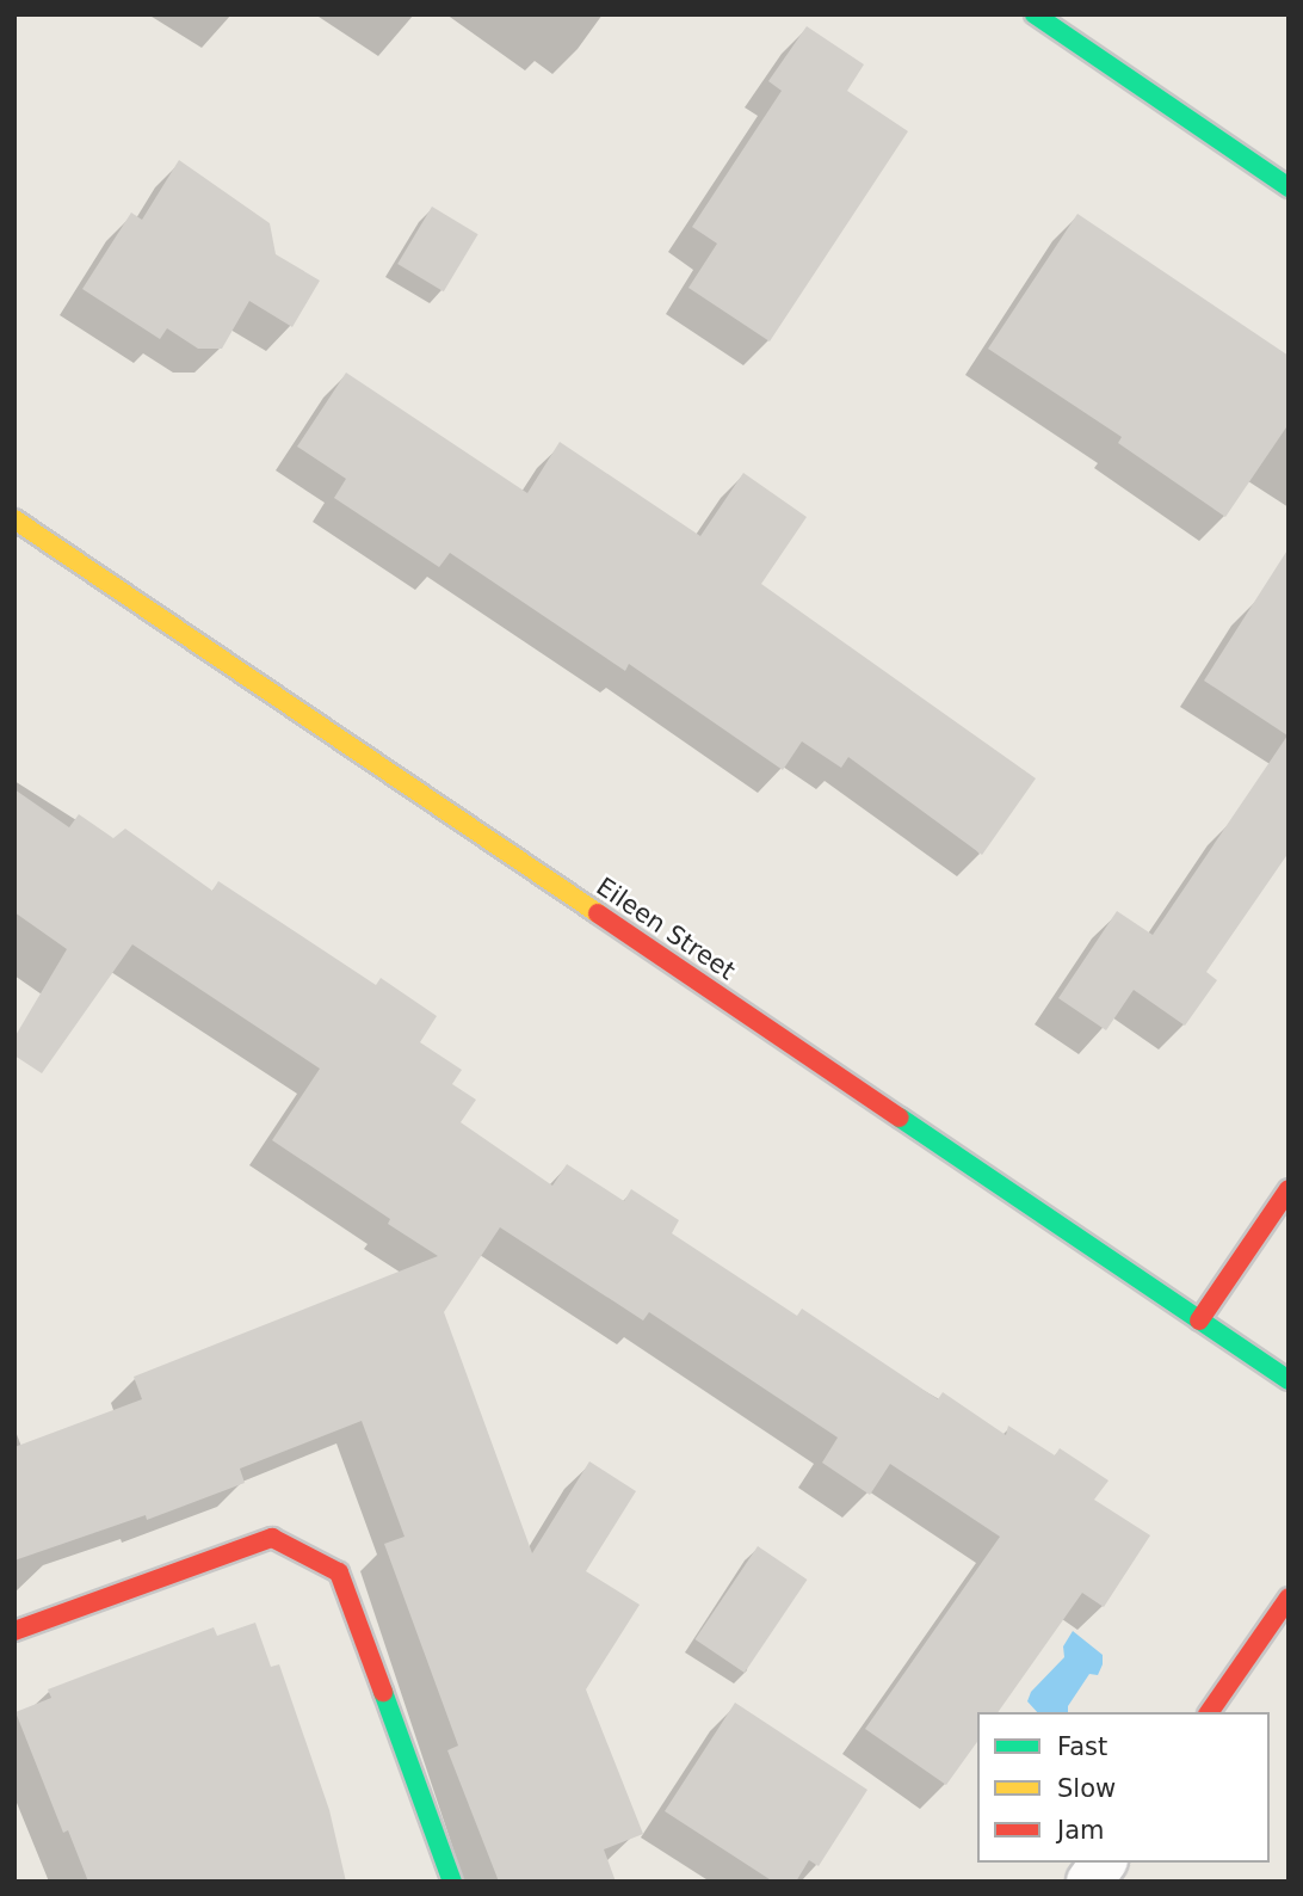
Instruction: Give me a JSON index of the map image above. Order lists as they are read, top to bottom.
{
  "streets": {
    "street": ["Eileen Street"]
  },
  "legend": ["Fast", "Slow", "Jam"]
}
